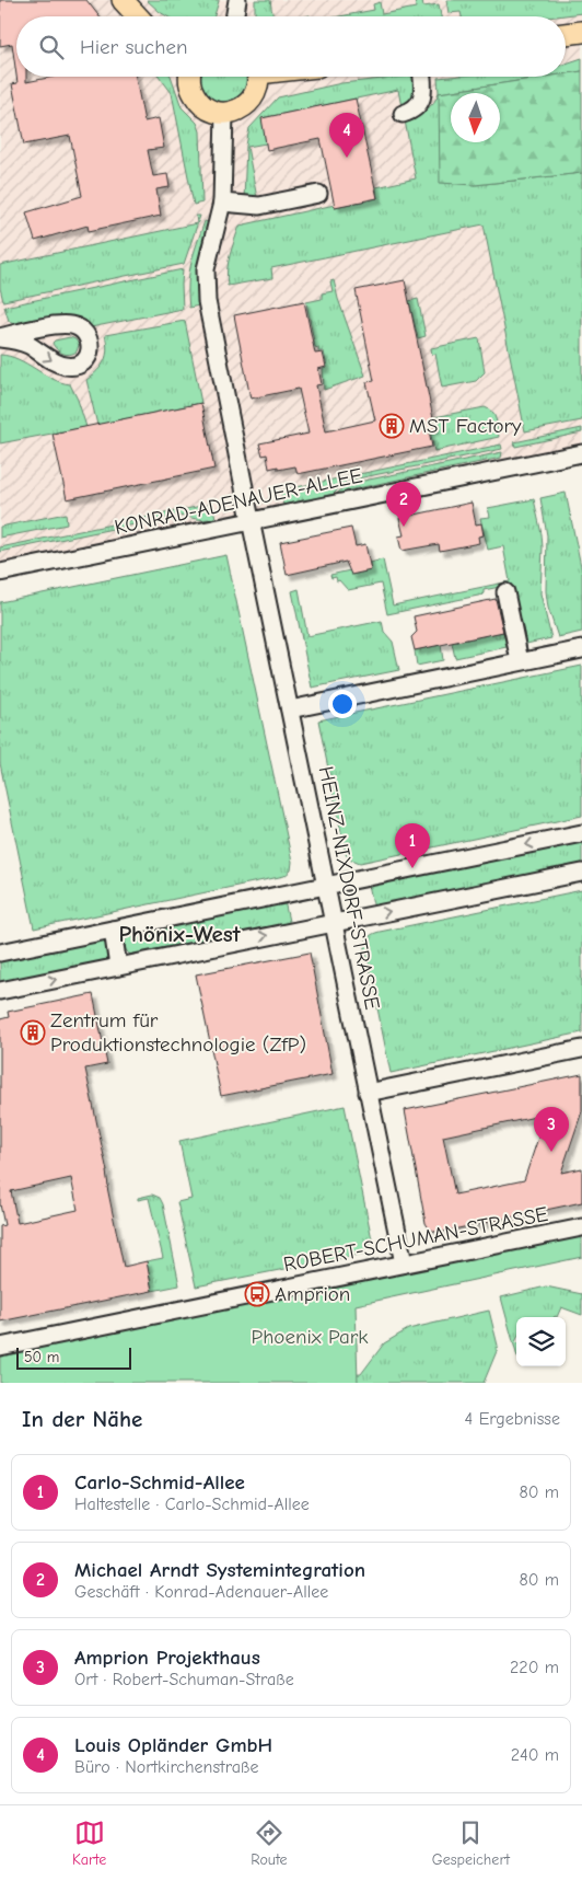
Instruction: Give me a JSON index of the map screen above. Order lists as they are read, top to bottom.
{
  "streets": {
    "street": ["KONRAD-ADENAUER-ALLEE", "HEINZ-NIXDORF-STRASSE", "ROBERT-SCHUMAN-STRASSE"]
  },
  "crossings": [
    ["KONRAD-ADENAUER-ALLEE", "HEINZ-NIXDORF-STRASSE"],
    ["HEINZ-NIXDORF-STRASSE", "ROBERT-SCHUMAN-STRASSE"]
  ],
  "districts": ["Phönix-West"],
  "parks": ["Phoenix Park"],
  "places": {
    "building": ["MST Factory", "Zentrum für Produktionstechnologie (ZfP)"],
    "bus stop": ["Amprion"]
  },
  "scale_bar": "50 m",
  "north": "bottom",
  "page": {
    "search": "Hier suchen",
    "pins": [
      "4",
      "2",
      "1",
      "3"
    ],
    "scale": "50 m",
    "heading": ["In der Nähe", "4 Ergebnisse"],
    "list": [
      {
        "mark": "1",
        "name": "Carlo-Schmid-Allee",
        "note": "Haltestelle · Carlo-Schmid-Allee",
        "value": "80 m"
      },
      {
        "mark": "2",
        "name": "Michael Arndt Systemintegration",
        "note": "Geschäft · Konrad-Adenauer-Allee",
        "value": "80 m"
      },
      {
        "mark": "3",
        "name": "Amprion Projekthaus",
        "note": "Ort · Robert-Schuman-Straße",
        "value": "220 m"
      },
      {
        "mark": "4",
        "name": "Louis Opländer GmbH",
        "note": "Büro · Nortkirchenstraße",
        "value": "240 m"
      }
    ],
    "nav": ["Karte", "Route", "Gespeichert"]
  }
}
